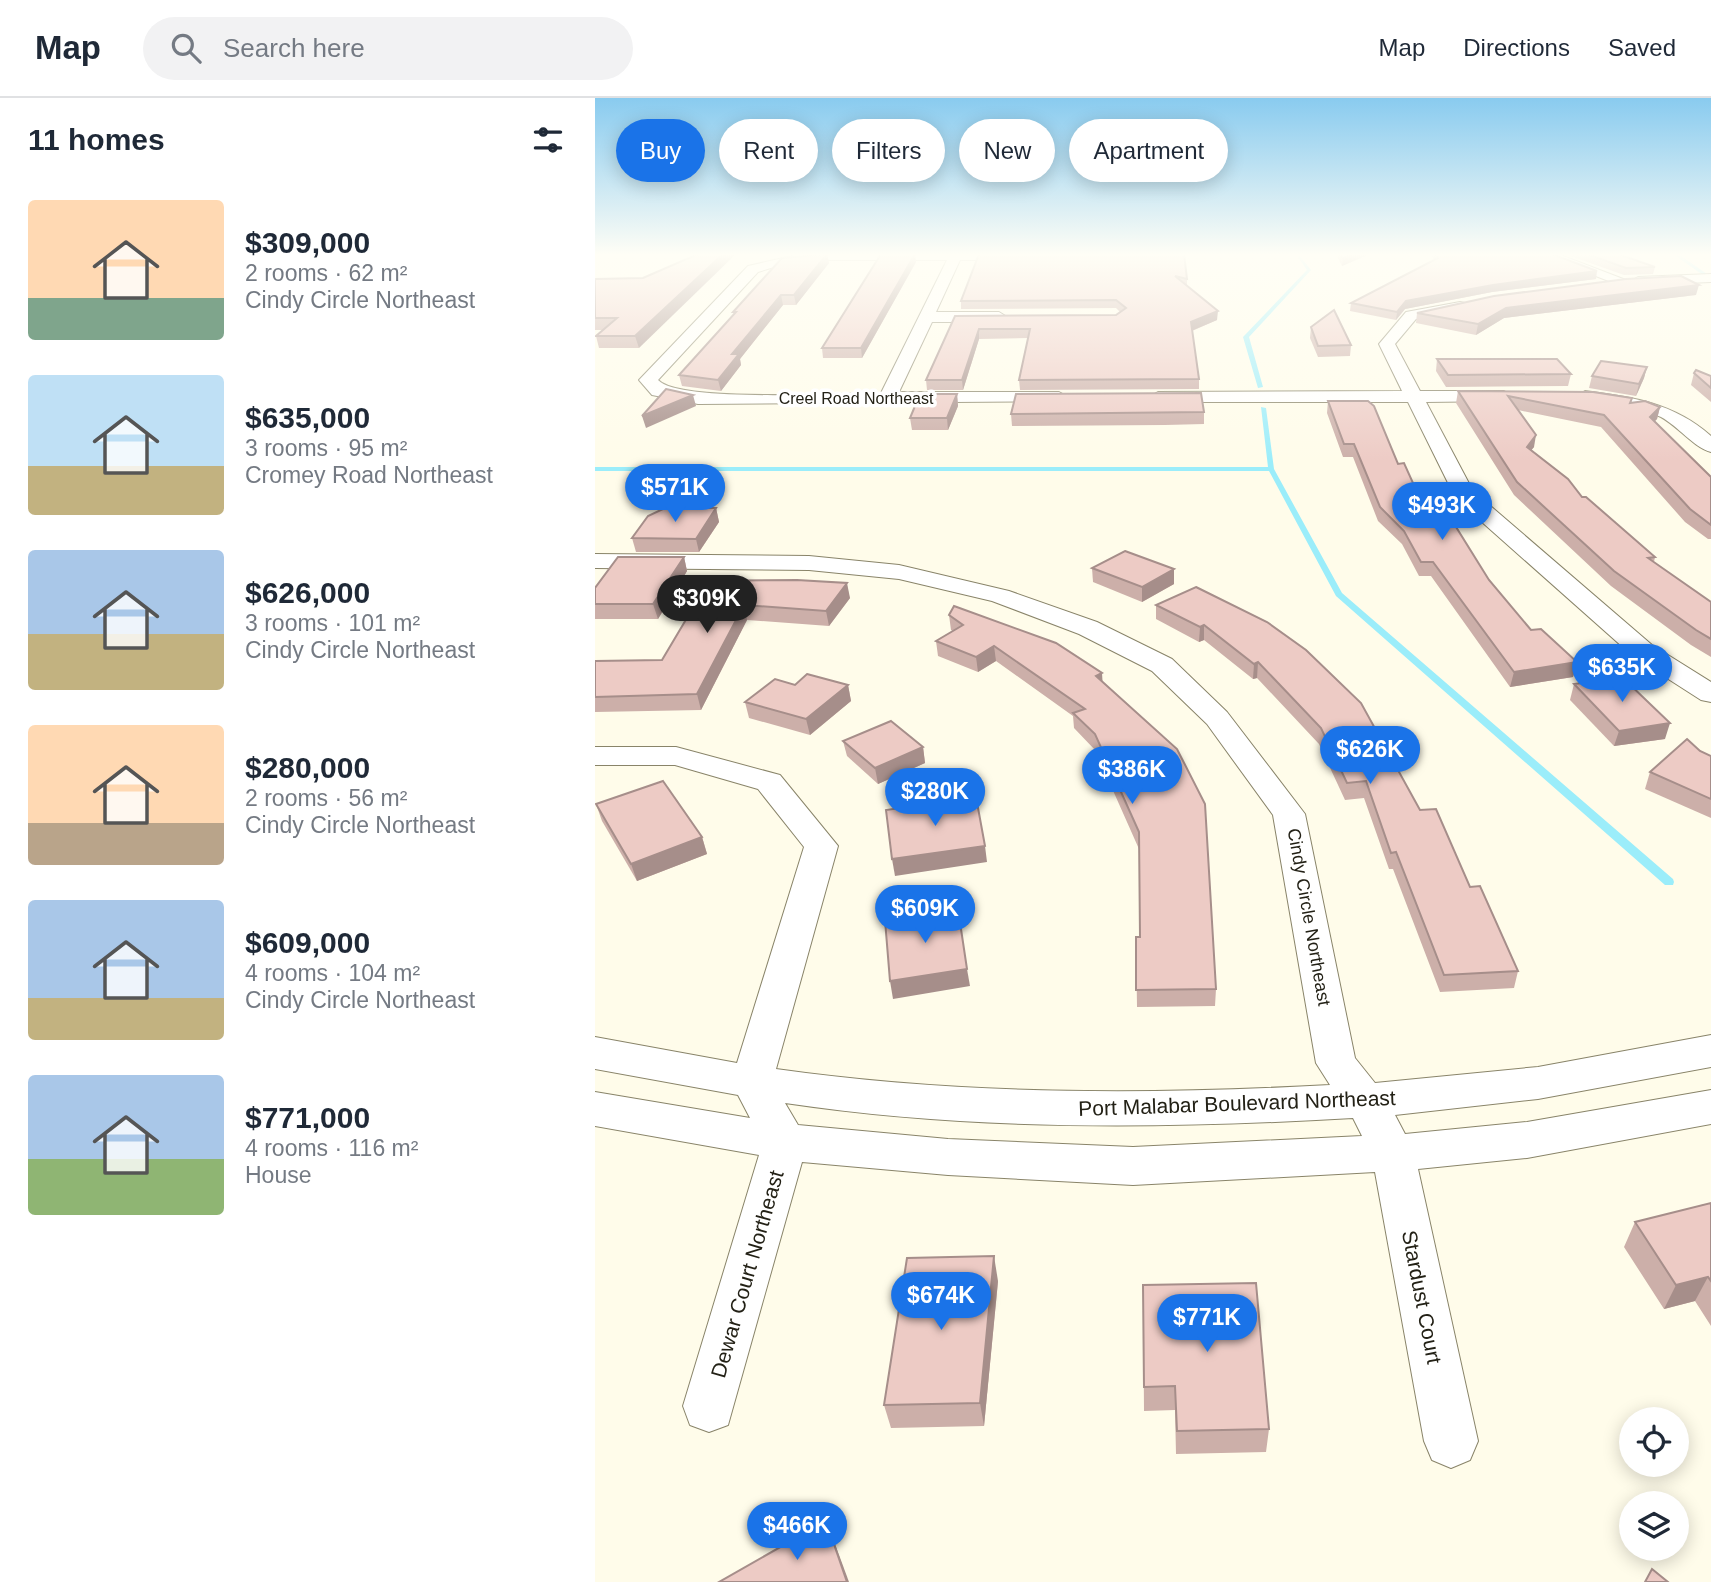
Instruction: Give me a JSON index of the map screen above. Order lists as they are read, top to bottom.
{
  "streets": {
    "street": [
      "Creel Road Northeast",
      "Cindy Circle Northeast",
      "Port Malabar Boulevard Northeast",
      "Dewar Court Northeast",
      "Stardust Court"
    ]
  },
  "crossings": [
    ["Cindy Circle Northeast", "Port Malabar Boulevard Northeast"],
    ["Cindy Circle Northeast", "Stardust Court"]
  ],
  "page": {
    "header": "Map",
    "search": "Search here",
    "nav": ["Map", "Directions", "Saved"],
    "heading": "11 homes",
    "chip": [
      "Buy",
      "Rent",
      "Filters",
      "New",
      "Apartment"
    ],
    "list": [
      {
        "name": "$309,000",
        "note": "2 rooms · 62 m² · Cindy Circle Northeast"
      },
      {
        "name": "$635,000",
        "note": "3 rooms · 95 m² · Cromey Road Northeast"
      },
      {
        "name": "$626,000",
        "note": "3 rooms · 101 m² · Cindy Circle Northeast"
      },
      {
        "name": "$280,000",
        "note": "2 rooms · 56 m² · Cindy Circle Northeast"
      },
      {
        "name": "$609,000",
        "note": "4 rooms · 104 m² · Cindy Circle Northeast"
      },
      {
        "name": "$771,000",
        "note": "4 rooms · 116 m² · House"
      }
    ],
    "price": [
      "$571K",
      "$493K",
      "$309K",
      "$635K",
      "$626K",
      "$386K",
      "$280K",
      "$609K",
      "$674K",
      "$771K",
      "$466K"
    ]
  }
}
